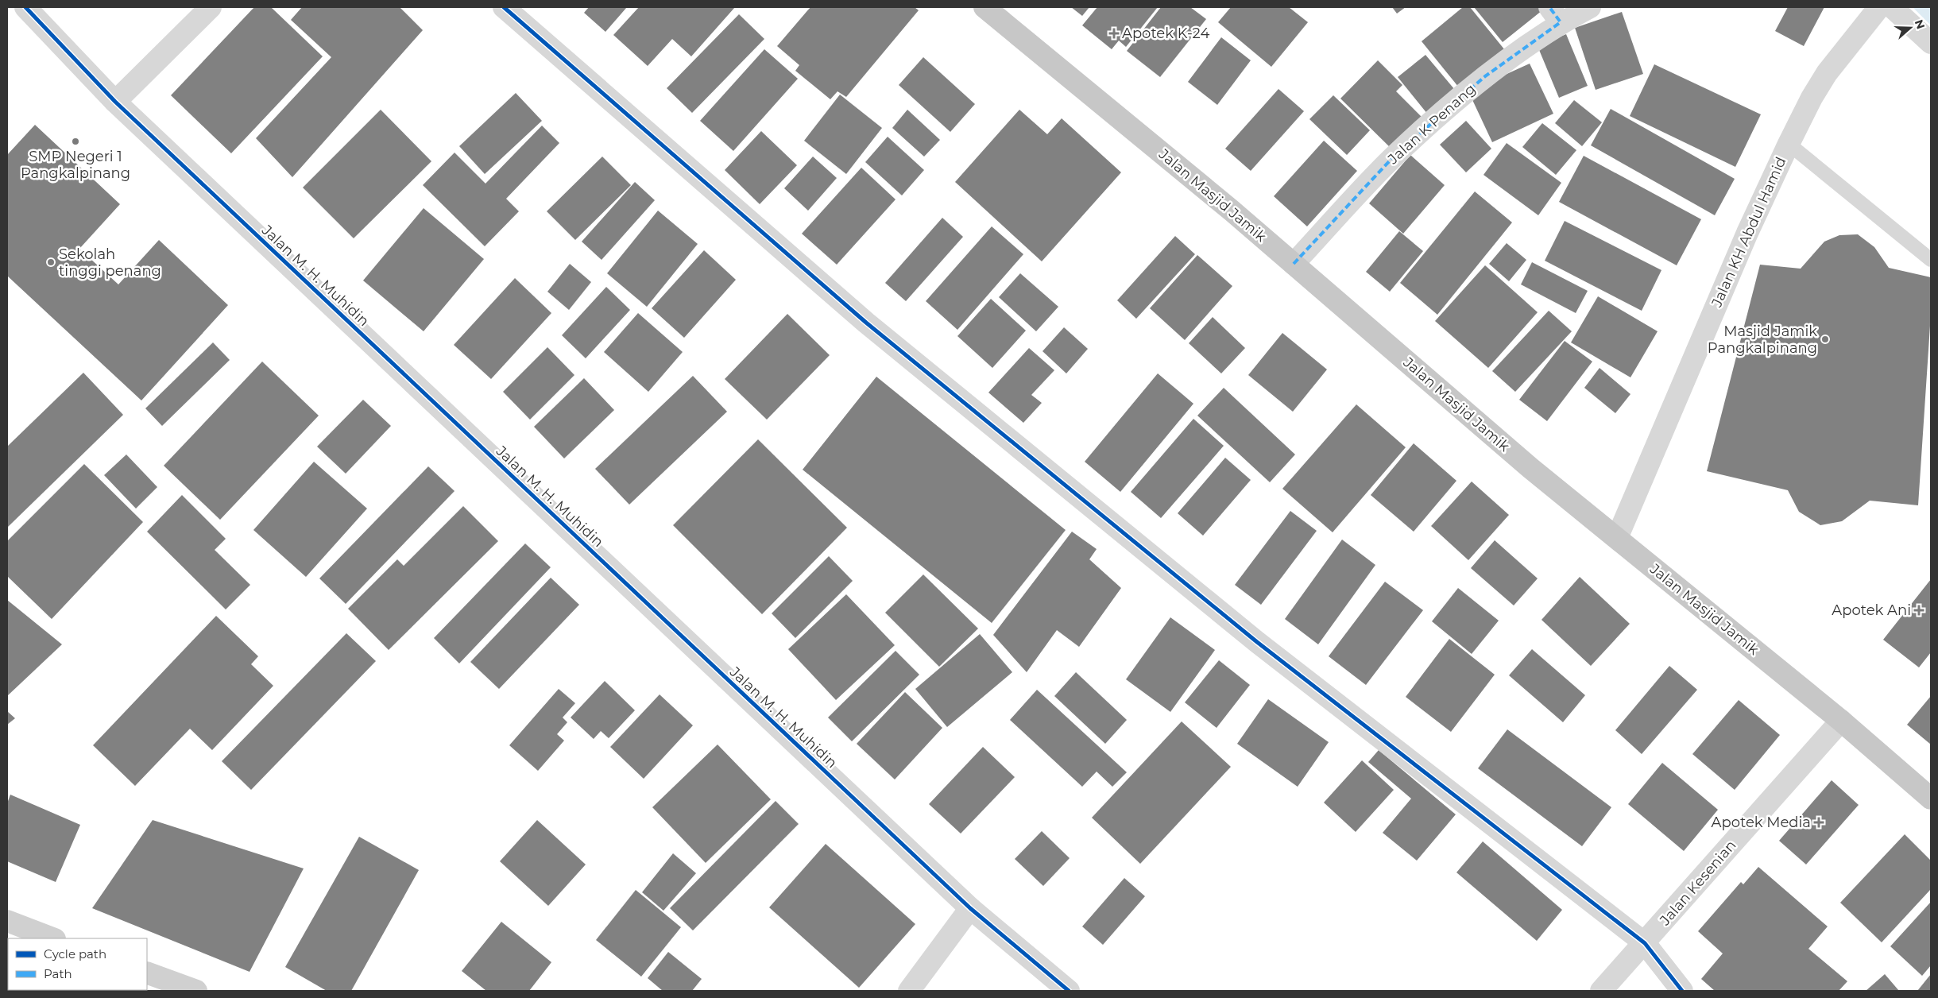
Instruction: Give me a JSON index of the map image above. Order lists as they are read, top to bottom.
{
  "streets": {
    "highway": ["Jalan Masjid Jamik"],
    "street": [
      "Jalan K Penang",
      "Jalan KH Abdul Hamid",
      "Jalan M. H. Muhidin",
      "Jalan Kesenian"
    ]
  },
  "crossings": [
    ["Jalan K Penang", "Jalan Masjid Jamik"],
    ["Jalan Masjid Jamik", "Jalan KH Abdul Hamid"],
    ["Jalan Masjid Jamik", "Jalan Kesenian"]
  ],
  "places": {
    "health": ["Apotek K-24", "Apotek Ani", "Apotek Media"],
    "other": ["SMP Negeri 1 Pangkalpinang", "Sekolah tinggi penang", "Masjid Jamik Pangkalpinang"]
  },
  "legend": ["Cycle path", "Path"],
  "north": "right"
}
